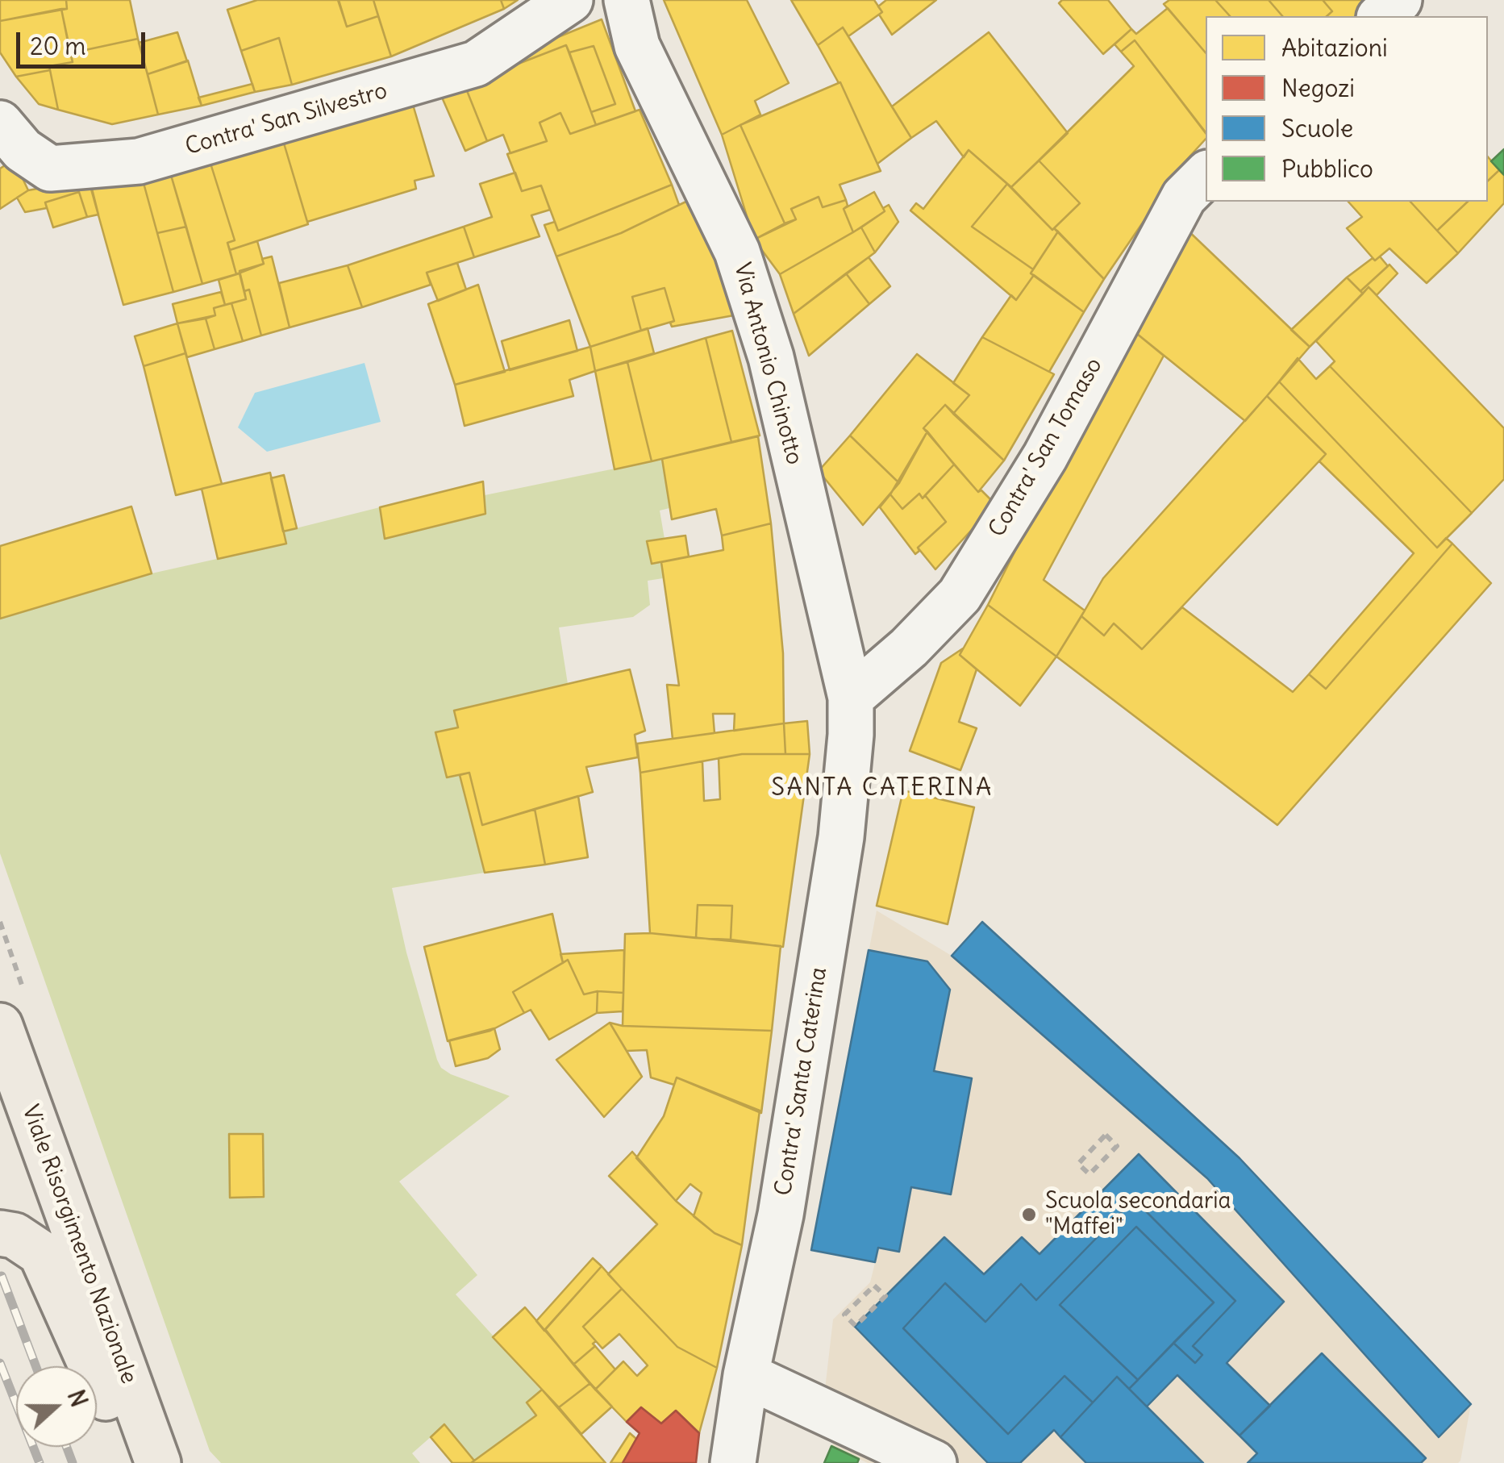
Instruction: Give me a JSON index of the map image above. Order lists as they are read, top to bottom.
{
  "streets": {
    "main road": ["Viale Risorgimento Nazionale"],
    "street": [
      "Contra' San Silvestro",
      "Via Antonio Chinotto",
      "Contra' San Tomaso",
      "Contra' Santa Caterina"
    ]
  },
  "crossings": [
    ["Via Antonio Chinotto", "Contra' San Tomaso"],
    ["Via Antonio Chinotto", "Contra' Santa Caterina"],
    ["Contra' San Tomaso", "Contra' Santa Caterina"]
  ],
  "districts": ["SANTA CATERINA"],
  "places": ["Scuola secondaria \"Maffei\""],
  "legend": [
    "Abitazioni",
    "Negozi",
    "Scuole",
    "Pubblico"
  ],
  "scale_bar": "20 m",
  "north": "right"
}
